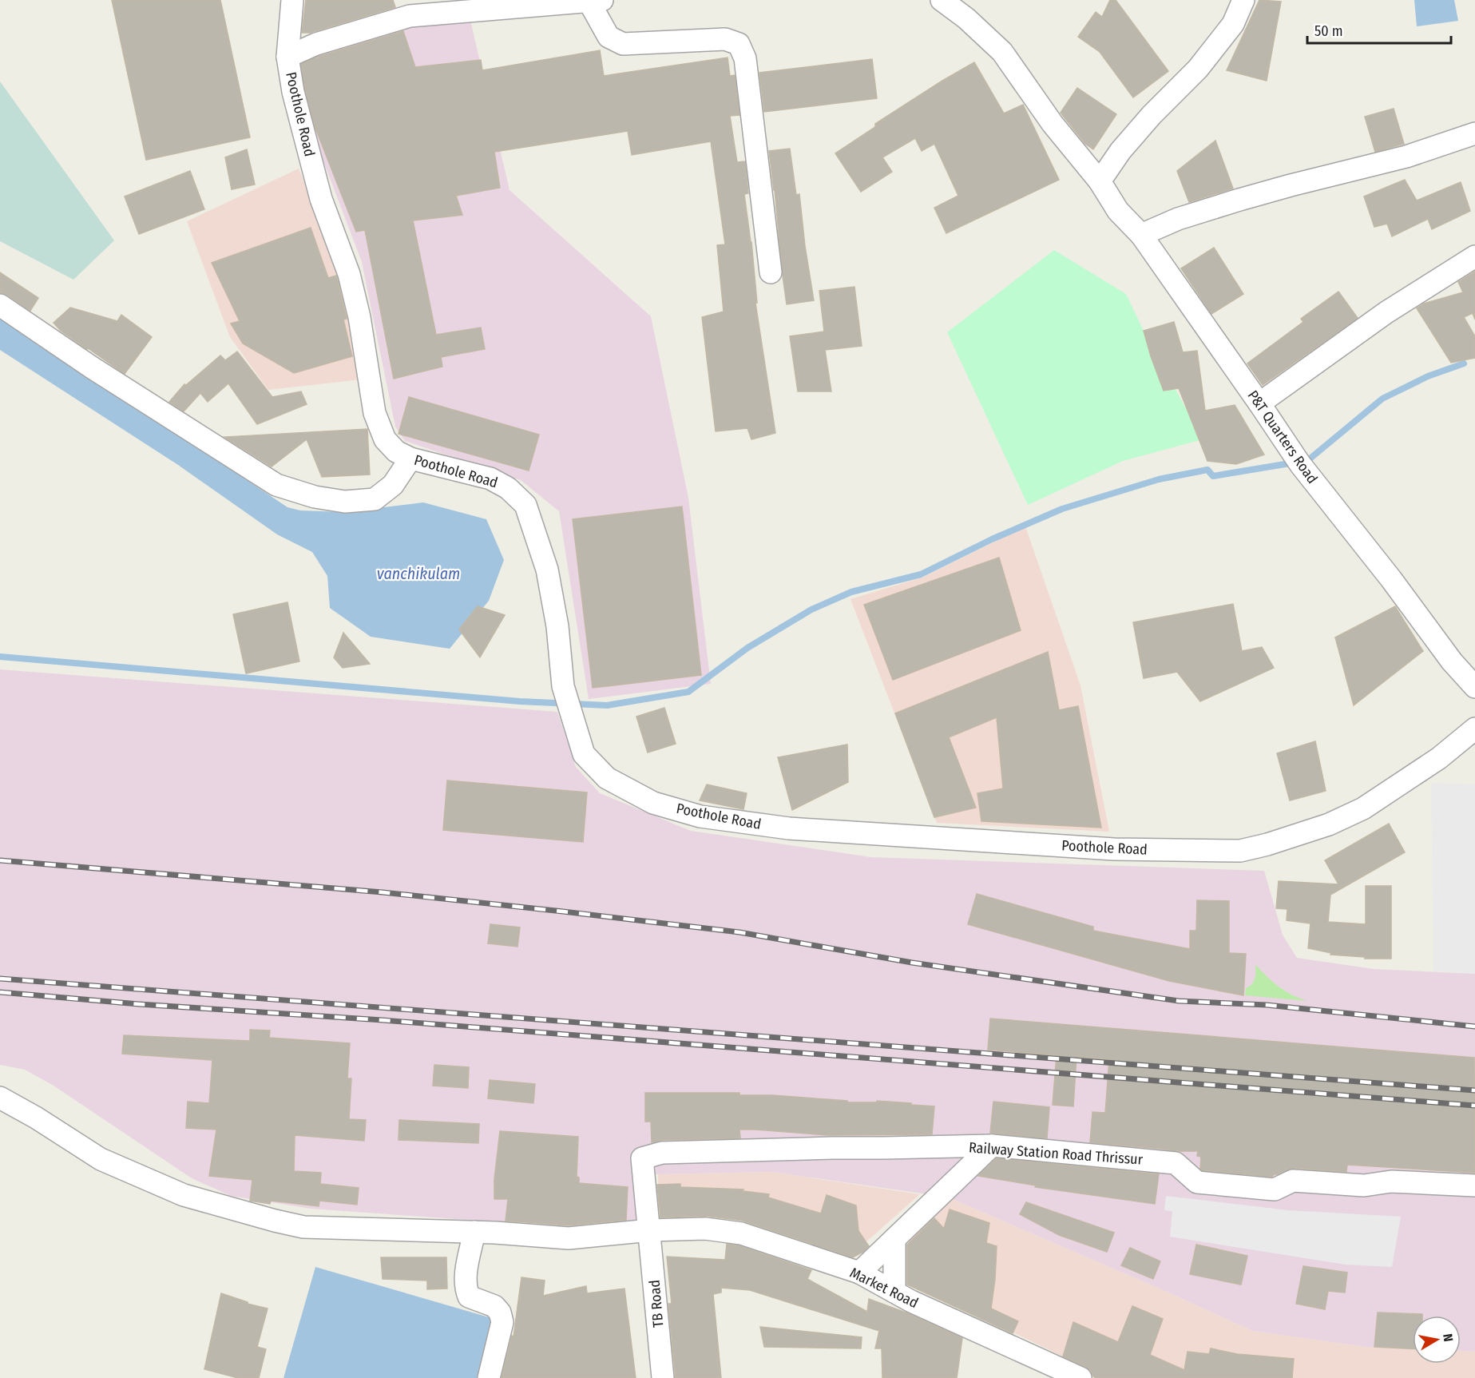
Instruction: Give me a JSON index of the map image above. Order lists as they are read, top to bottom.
{
  "streets": {
    "street": [
      "Poothole Road",
      "P&T Quarters Road",
      "Railway Station Road Thrissur",
      "Market Road",
      "TB Road"
    ]
  },
  "crossings": [
    ["Railway Station Road Thrissur", "Market Road"],
    ["Railway Station Road Thrissur", "TB Road"],
    ["Market Road", "TB Road"]
  ],
  "water": ["vanchikulam"],
  "scale_bar": "50 m",
  "north": "right"
}
